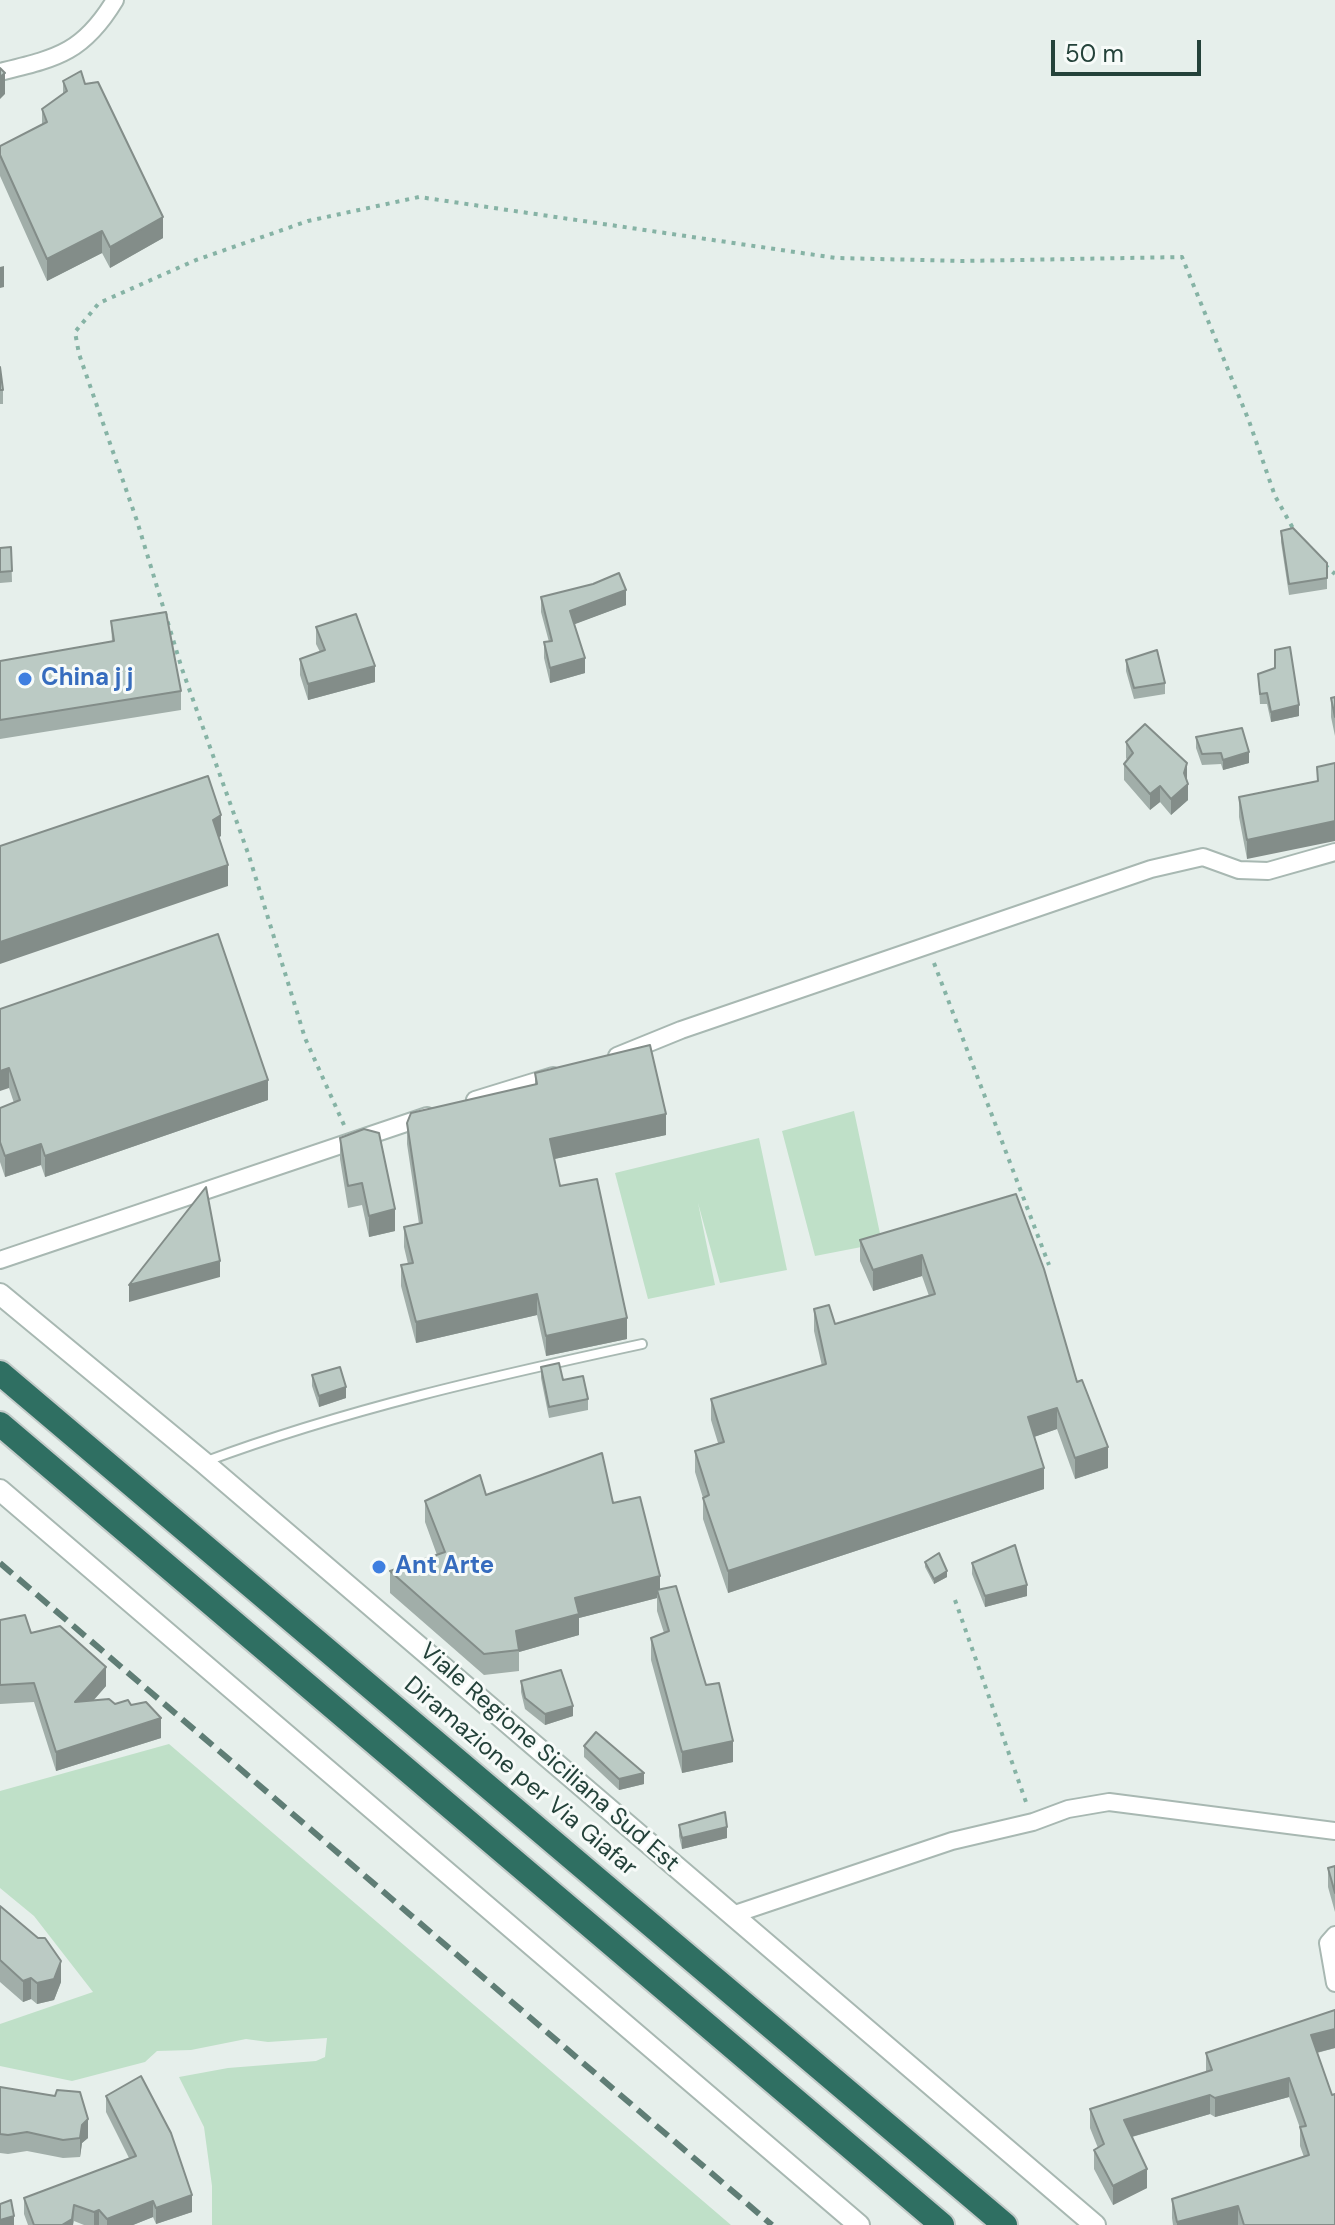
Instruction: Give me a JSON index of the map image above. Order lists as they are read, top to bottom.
{
  "streets": {
    "highway": ["Diramazione per Via Giafar"],
    "street": ["Viale Regione Siciliana Sud Est"]
  },
  "places": ["China j j", "Ant Arte"],
  "scale_bar": "50 m"
}
